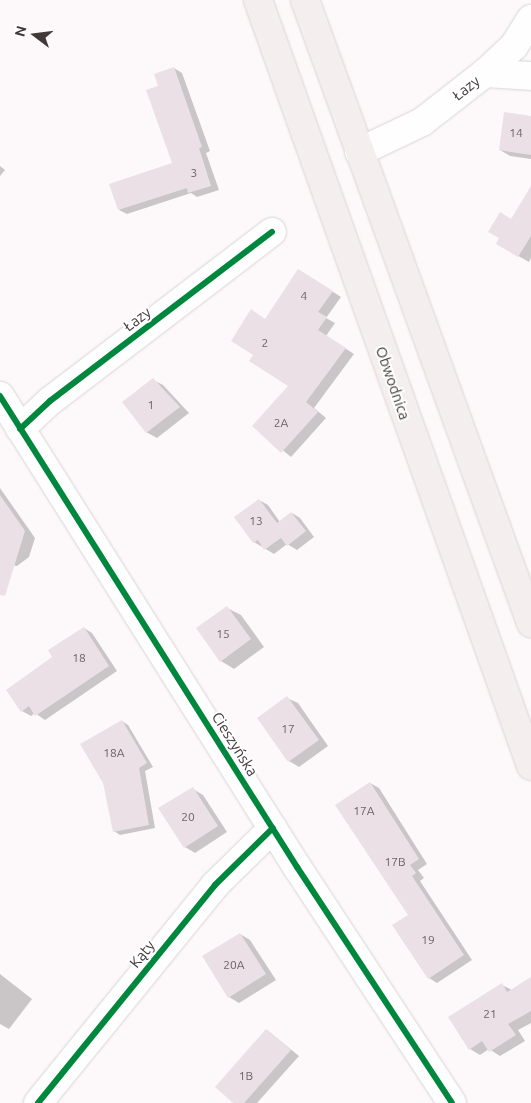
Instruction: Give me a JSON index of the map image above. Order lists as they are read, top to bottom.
{
  "streets": {
    "main road": ["Obwodnica"],
    "street": ["Łazy", "Cieszyńska", "Kąty"]
  },
  "crossings": [
    ["Łazy", "Cieszyńska"],
    ["Cieszyńska", "Kąty"]
  ],
  "house_numbers": [
    "14",
    "3",
    "4",
    "2",
    "1",
    "2A",
    "13",
    "15",
    "18",
    "17",
    "18A",
    "17A",
    "20",
    "17B",
    "19",
    "20A",
    "21",
    "1B"
  ],
  "north": "left"
}
